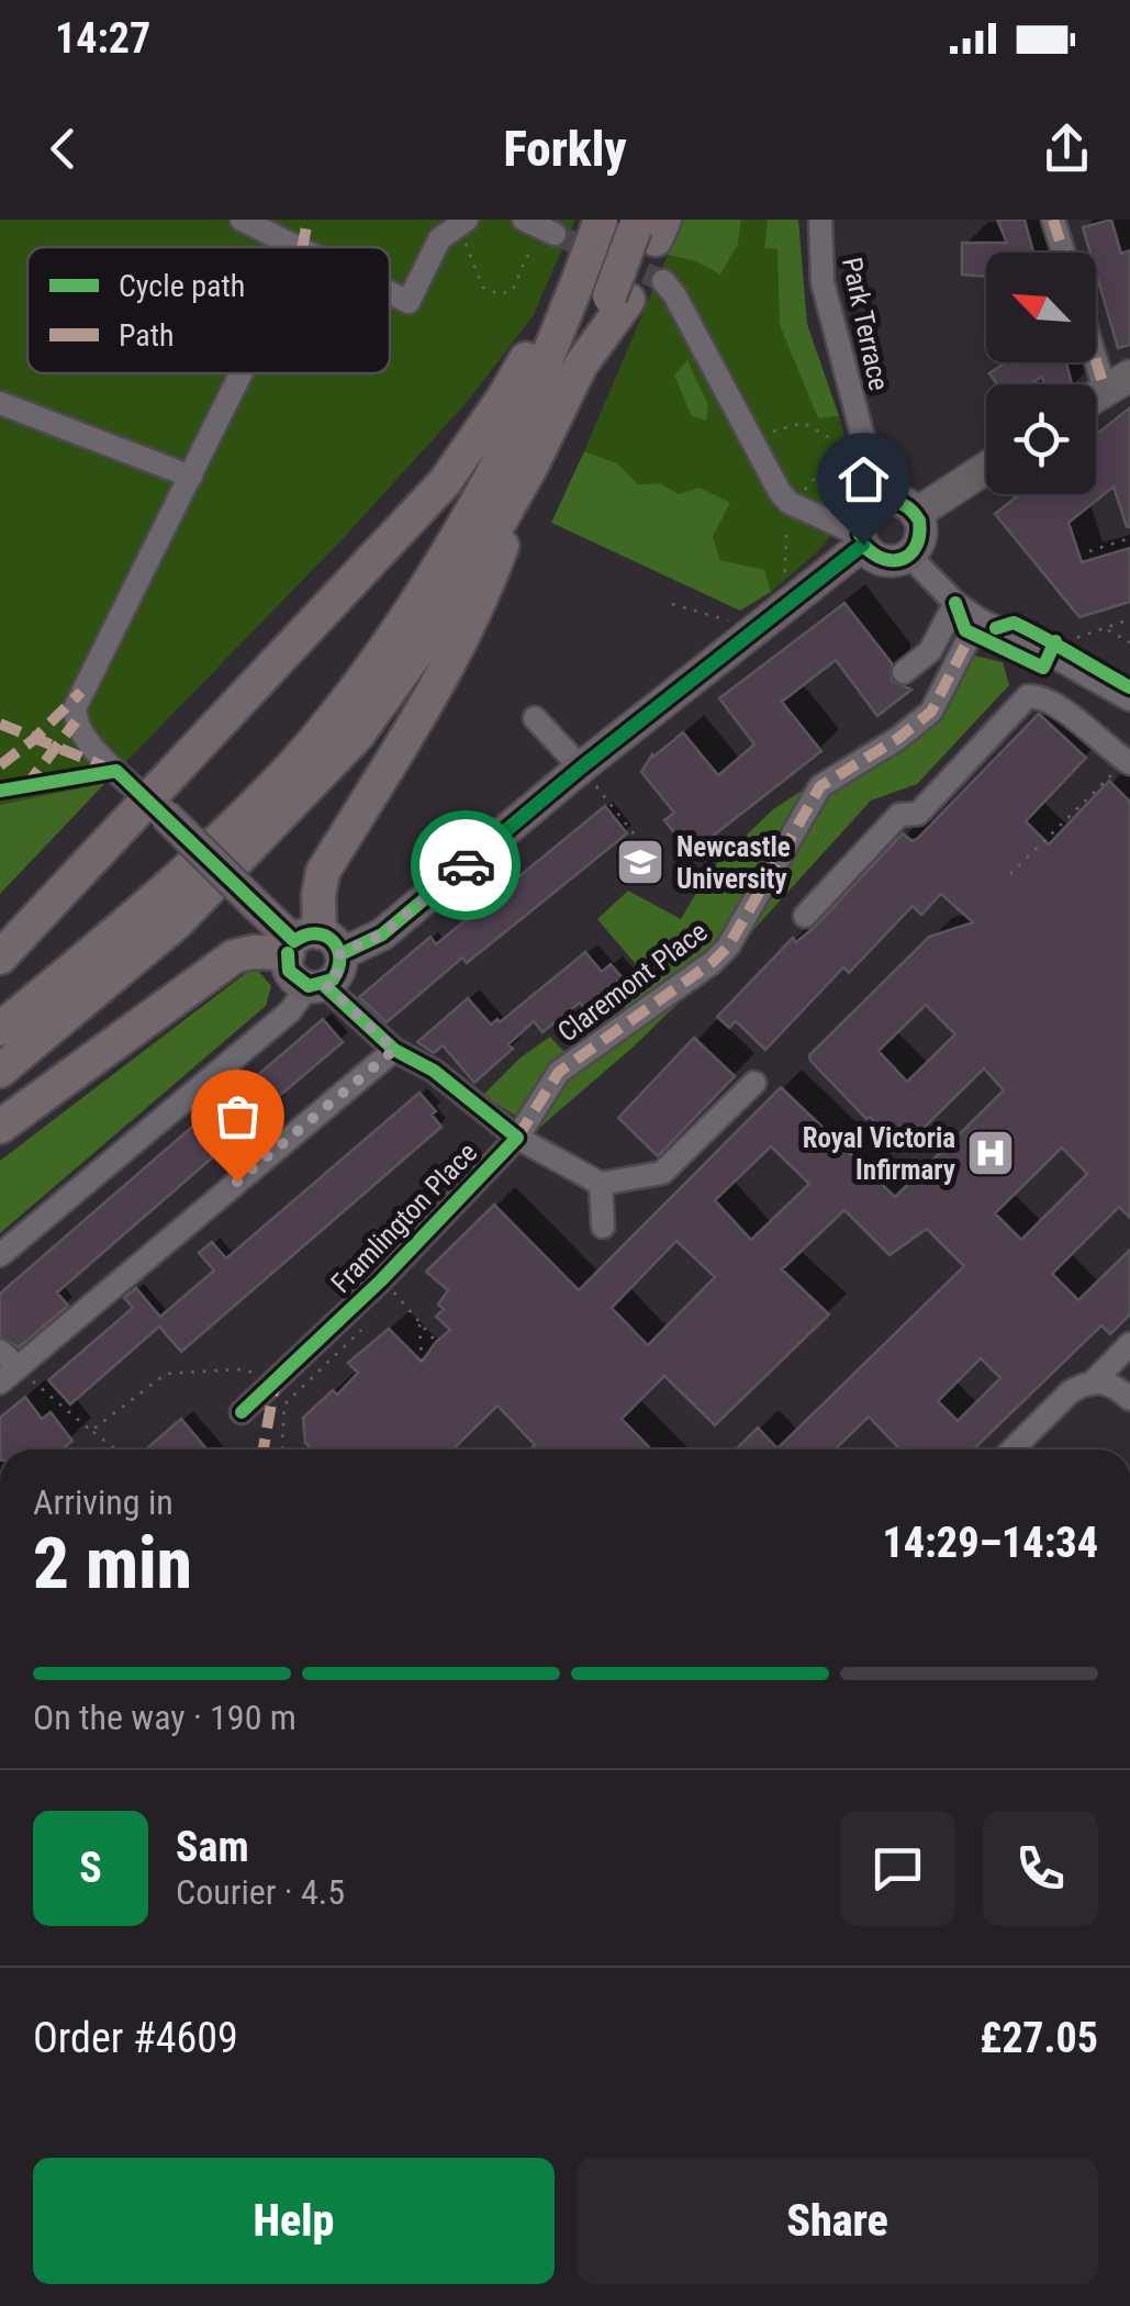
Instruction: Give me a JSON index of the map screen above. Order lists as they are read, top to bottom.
{
  "streets": {
    "street": ["Park Terrace", "Claremont Place", "Framlington Place"]
  },
  "crossings": [
    ["Claremont Place", "Framlington Place"]
  ],
  "places": {
    "school or university": ["Newcastle University"],
    "hospital": ["Royal Victoria Infirmary"]
  },
  "legend": ["Cycle path", "Path"],
  "north": "top left",
  "page": {
    "status": "14:27",
    "header": "Forkly",
    "heading": ["2 min", "Arriving in", "14:29–14:34"],
    "panel": [
      "Sam",
      "Courier · 4.5",
      "Order #4609",
      "£27.05"
    ],
    "bar": "On the way · 190 m",
    "round": "S",
    "buttons": ["Help", "Share"]
  }
}
